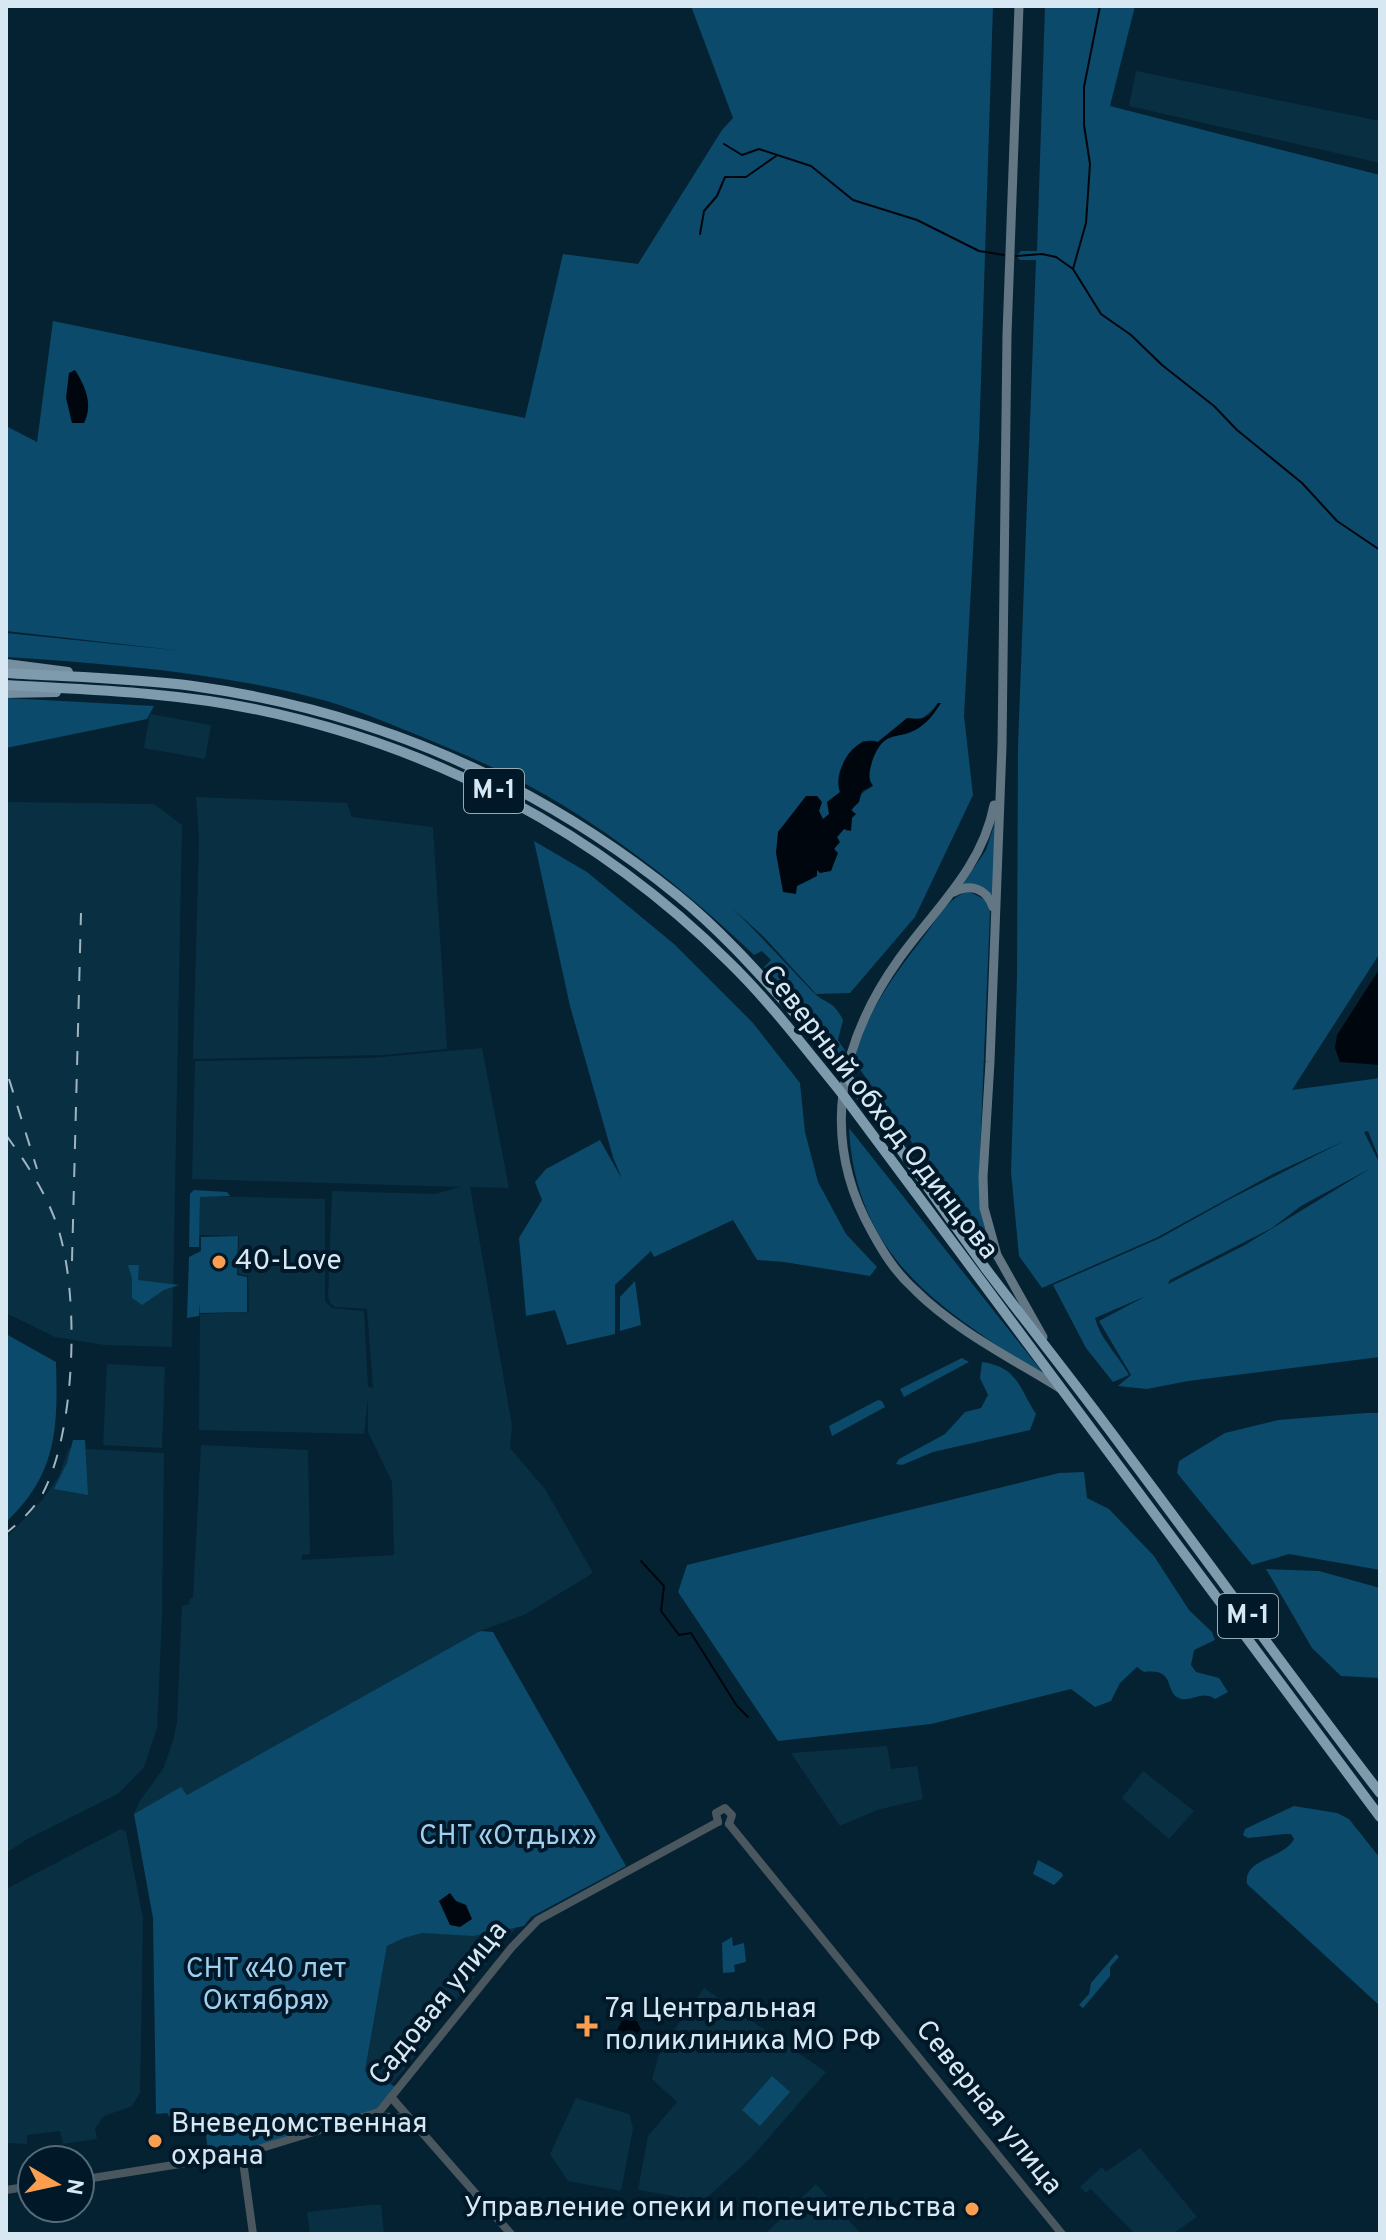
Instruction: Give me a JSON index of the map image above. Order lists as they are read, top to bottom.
{
  "streets": {
    "highway": ["М-1", "Северный обход Одинцова"],
    "street": ["Садовая улица", "Северная улица"]
  },
  "crossings": [
    ["М-1", "Северный обход Одинцова"],
    ["Садовая улица", "Северная улица"]
  ],
  "parks": ["СНТ «Отдых»", "СНТ «40 лет Октября»"],
  "places": {
    "other": ["40-Love", "Вневедомственная охрана", "Управление опеки и попечительства"],
    "health": ["7я Центральная поликлиника МО РФ"]
  },
  "north": "right"
}
